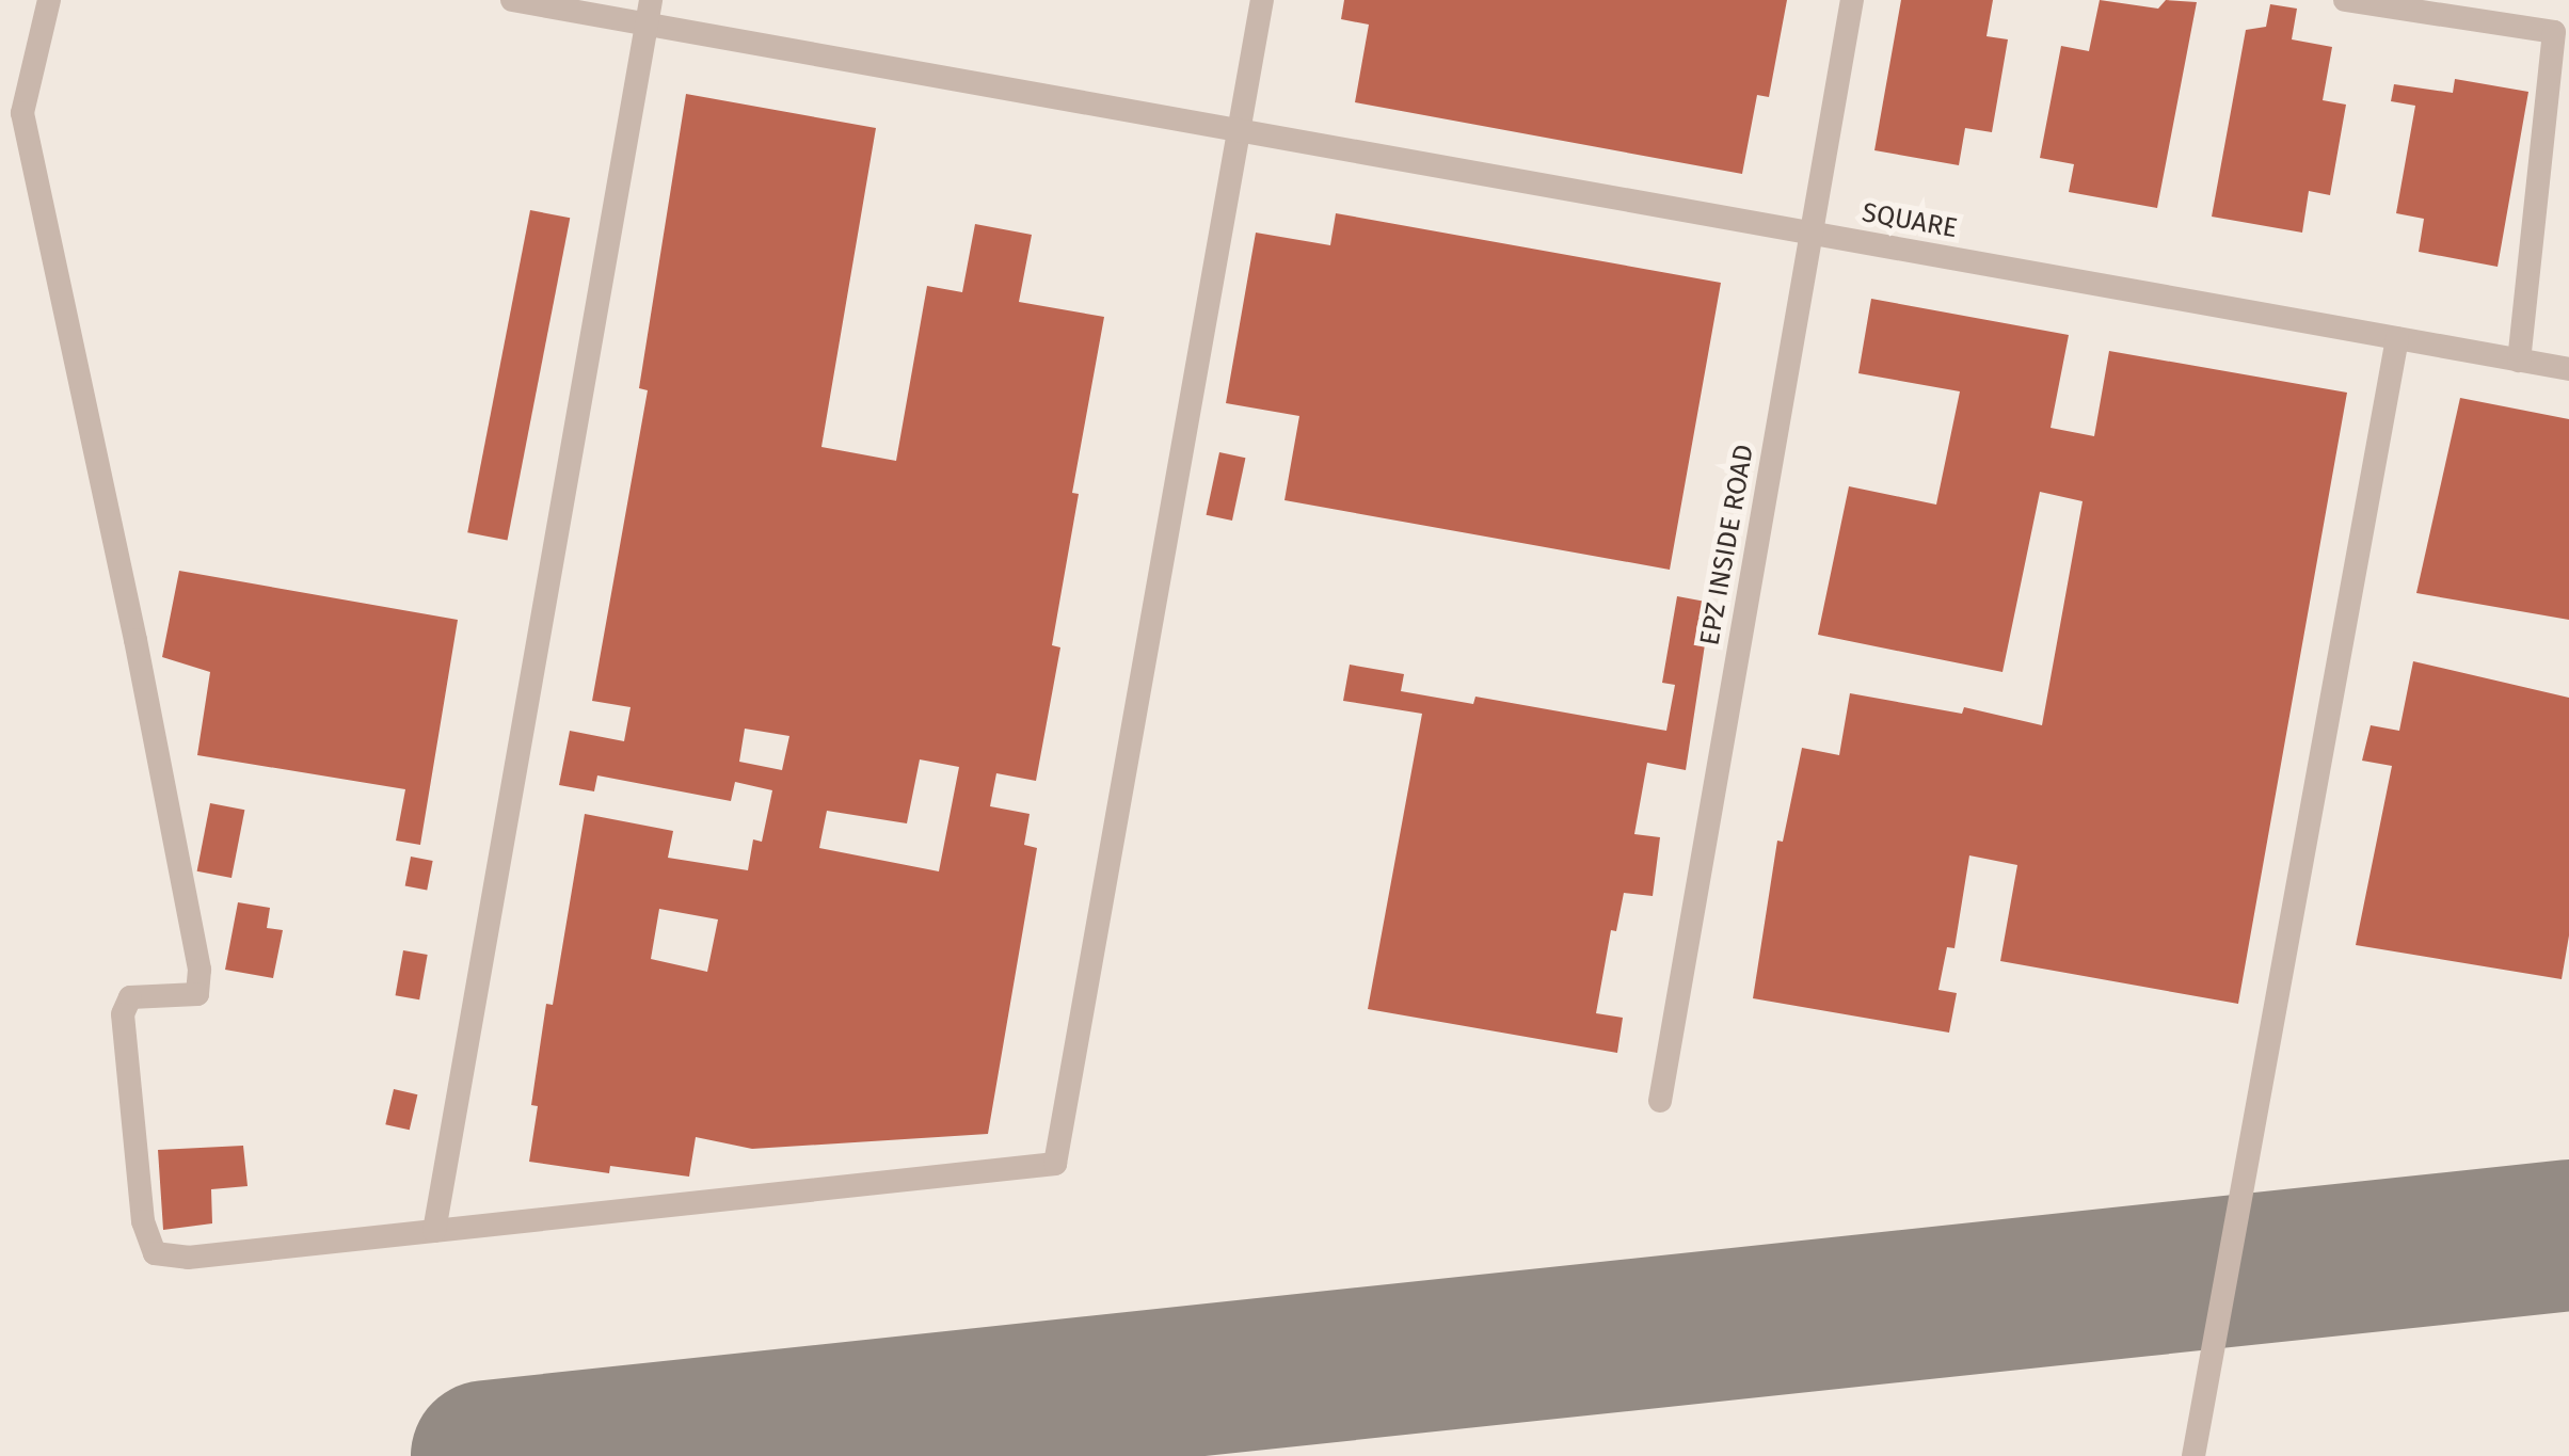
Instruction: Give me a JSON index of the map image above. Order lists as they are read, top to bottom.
{
  "streets": {
    "lane": ["SQUARE", "EPZ INSIDE ROAD"]
  },
  "crossings": [
    ["SQUARE", "EPZ INSIDE ROAD"]
  ]
}
